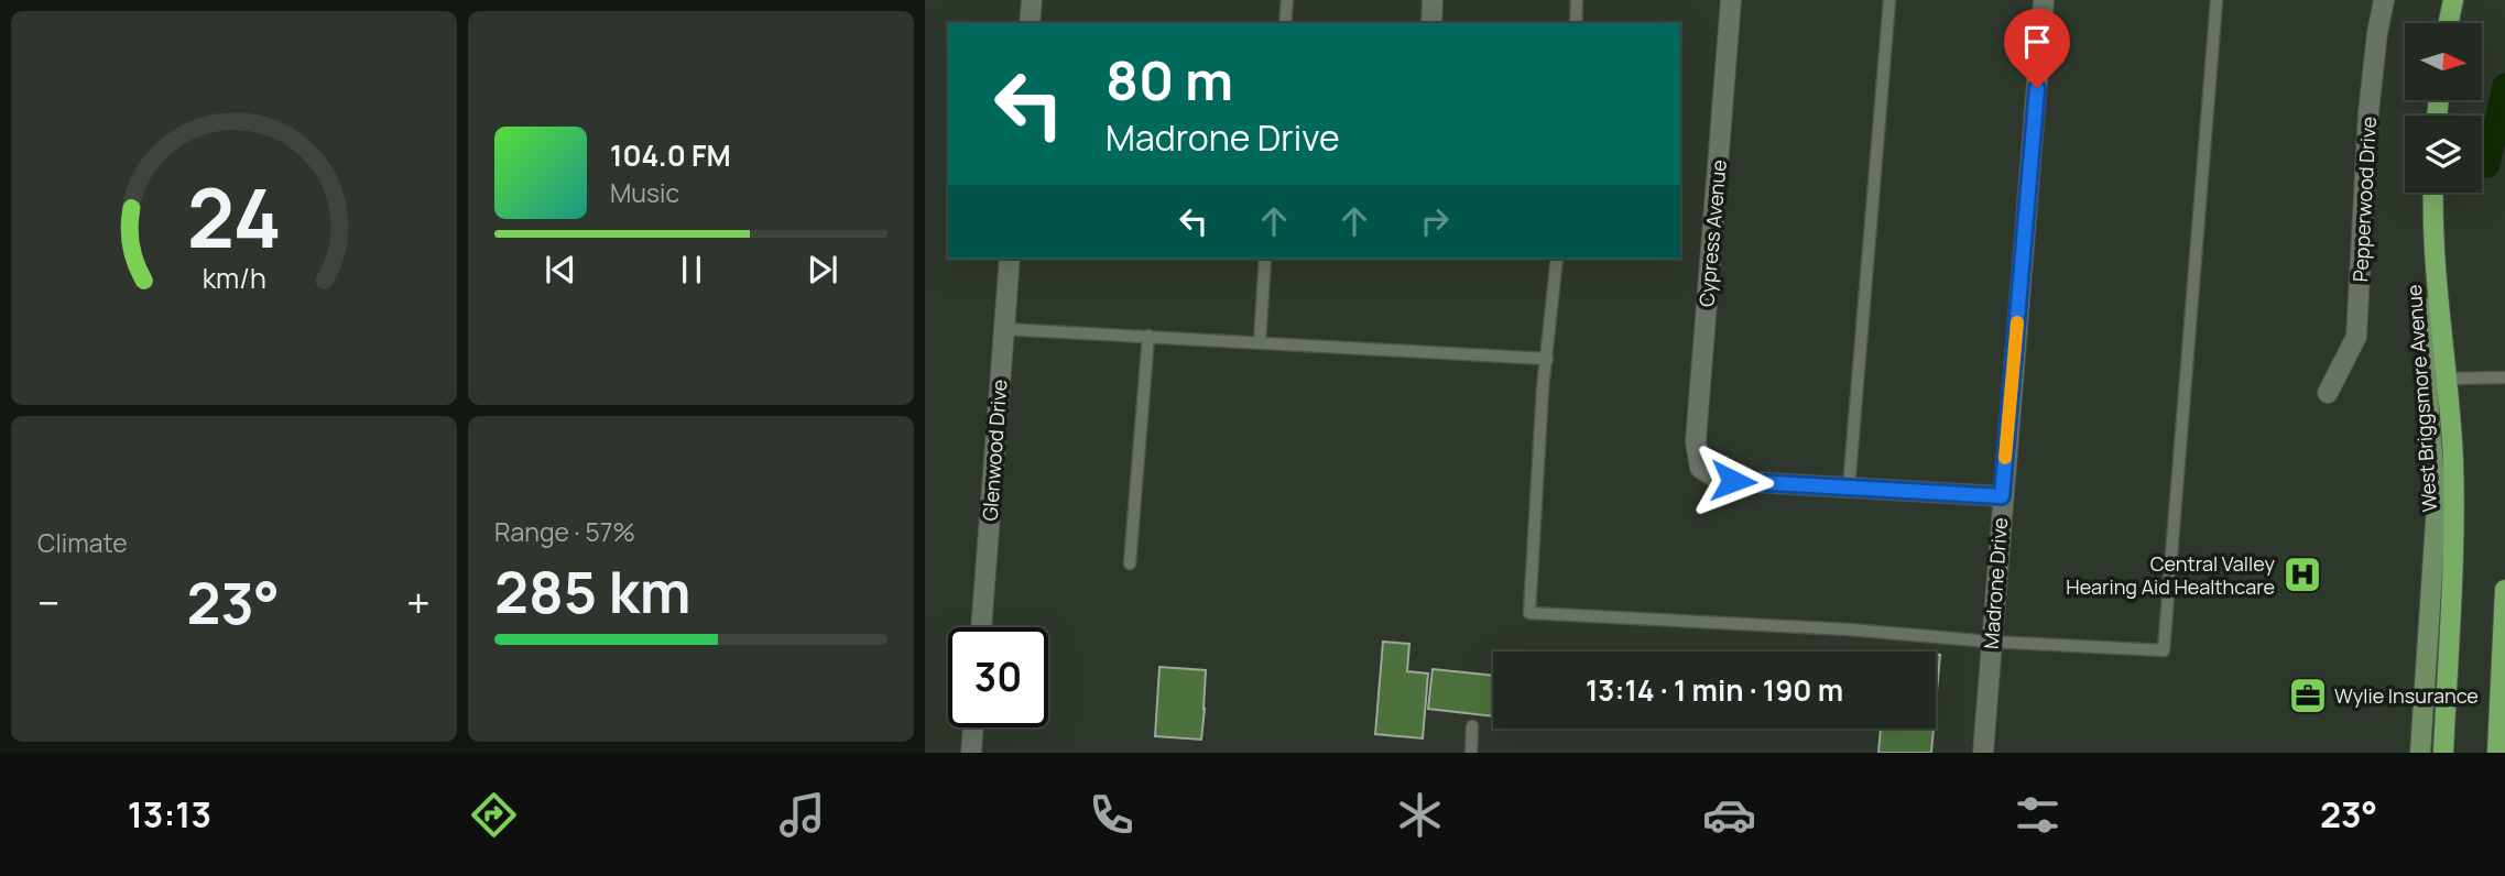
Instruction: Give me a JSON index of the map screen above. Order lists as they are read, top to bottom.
{
  "streets": {
    "main road": ["West Briggsmore Avenue"],
    "street": [
      "Pepperwood Drive",
      "Cypress Avenue",
      "Glenwood Drive",
      "Madrone Drive"
    ]
  },
  "places": {
    "hospital": ["Central Valley Hearing Aid Healthcare"],
    "office": ["Wylie Insurance"]
  },
  "north": "right",
  "page": {
    "turn": ["80 m", "Madrone Drive"],
    "song": ["104.0 FM", "Music"],
    "tile": [
      "Climate",
      ["Range · 57%", "285 km"]
    ],
    "heat": ["−", "23°", "+"],
    "limit": "30",
    "trip": "13:14 · 1 min · 190 m",
    "tabs": ["13:13", "23°"],
    "gauge": ["24", "km/h"]
  }
}
